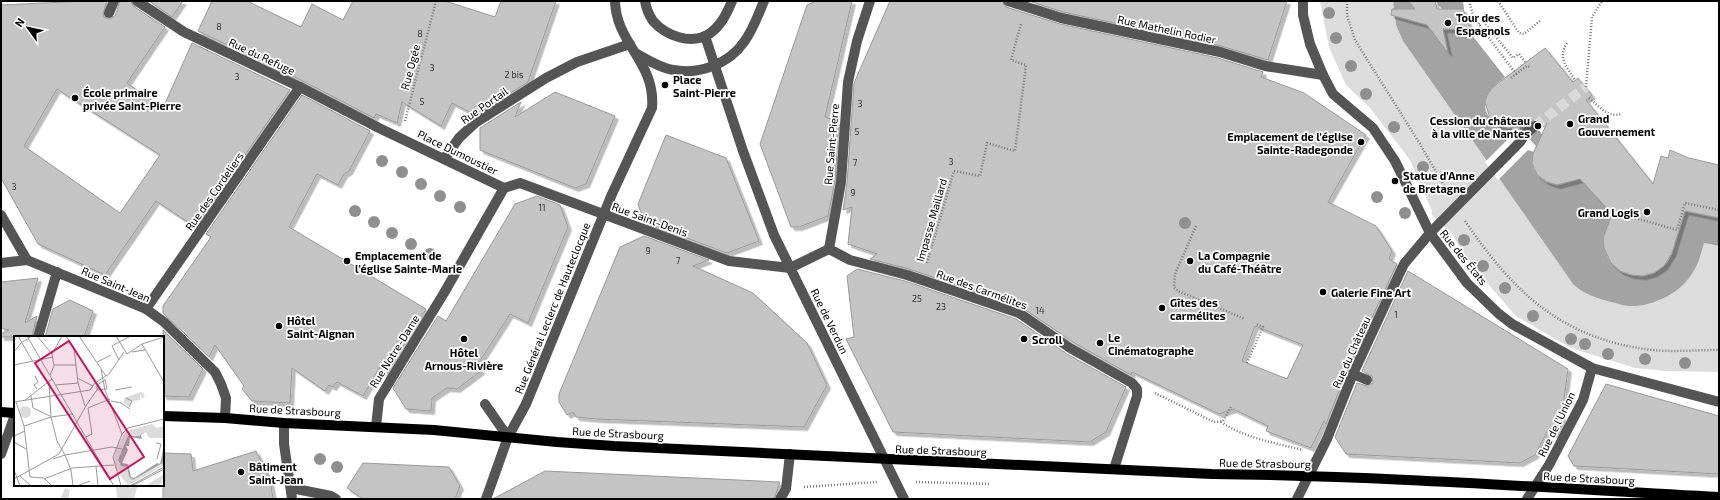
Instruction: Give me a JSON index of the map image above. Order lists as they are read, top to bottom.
{
  "streets": {
    "main road": ["Rue de Strasbourg"],
    "street": [
      "Rue Mathelin Rodier",
      "Rue du Refuge",
      "Rue Portail",
      "Rue Saint-Pierre",
      "Place Dumoustier",
      "Rue des Cordeliers",
      "Rue Saint-Denis",
      "Rue des États",
      "Rue Saint-Jean",
      "Rue des Carmélites",
      "Rue Général Leclerc de Hauteclocque",
      "Rue de Verdun",
      "Rue Notre-Dame",
      "Rue du Château",
      "Rue de l'Union"
    ],
    "path": ["Rue Ogée", "Impasse Maillard"]
  },
  "crossings": [
    ["Rue Mathelin Rodier", "Impasse Maillard"],
    ["Rue Mathelin Rodier", "Rue des États"],
    ["Rue du Refuge", "Place Dumoustier"],
    ["Rue du Refuge", "Rue des Cordeliers"],
    ["Rue Ogée", "Place Dumoustier"],
    ["Rue Portail", "Place Dumoustier"],
    ["Rue Saint-Pierre", "Rue des Carmélites"],
    ["Place Dumoustier", "Rue Saint-Denis"],
    ["Place Dumoustier", "Rue Notre-Dame"],
    ["Rue des Cordeliers", "Rue Saint-Jean"],
    ["Rue Saint-Denis", "Rue Général Leclerc de Hauteclocque"],
    ["Rue Saint-Denis", "Rue de Verdun"],
    ["Impasse Maillard", "Rue des Carmélites"],
    ["Rue des États", "Rue du Château"],
    ["Rue des États", "Rue de l'Union"],
    ["Rue Saint-Jean", "Rue de Strasbourg"],
    ["Rue Général Leclerc de Hauteclocque", "Rue de Strasbourg"],
    ["Rue de Verdun", "Rue de Strasbourg"],
    ["Rue Notre-Dame", "Rue de Strasbourg"],
    ["Rue du Château", "Rue de Strasbourg"],
    ["Rue de Strasbourg", "Rue de l'Union"]
  ],
  "places": [
    "Tour des Espagnols",
    "Place Saint-Pierre",
    "École primaire privée Saint-Pierre",
    "Grand Gouvernement",
    "Cession du château à la ville de Nantes",
    "Emplacement de l'église Sainte-Radegonde",
    "Statue d'Anne de Bretagne",
    "Grand Logis",
    "Emplacement de l'église Sainte-Marie",
    "La Compagnie du Café-Théâtre",
    "Galerie Fine Art",
    "Gîtes des carmélites",
    "Hôtel Saint-Aignan",
    "Hôtel Arnous-Rivière",
    "Scroll",
    "Le Cinématographe",
    "Bâtiment Saint-Jean"
  ],
  "house_numbers": [
    "8",
    "8",
    "3",
    "2 bis",
    "3",
    "5",
    "3",
    "5",
    "3",
    "7",
    "3",
    "9",
    "11",
    "9",
    "7",
    "25",
    "23",
    "14",
    "1"
  ],
  "north": "top left"
}
